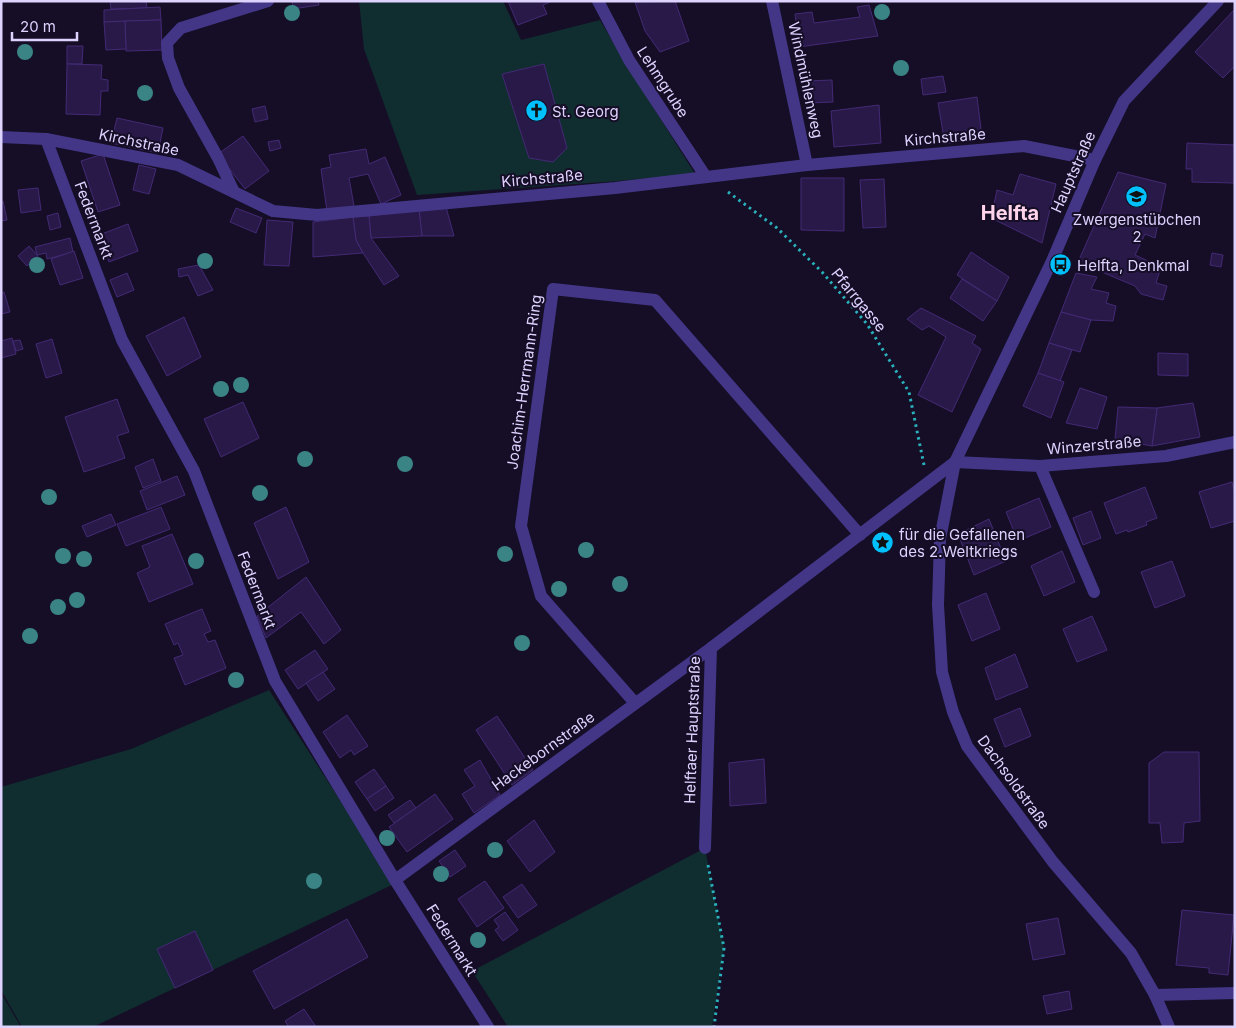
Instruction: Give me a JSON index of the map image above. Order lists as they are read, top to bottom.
{
  "streets": {
    "street": [
      "Windmühlenweg",
      "Lehmgrube",
      "Kirchstraße",
      "Hauptstraße",
      "Federmarkt",
      "Joachim-Herrmann-Ring",
      "Winzerstraße",
      "Helftaer Hauptstraße",
      "Hackebornstraße",
      "Dachsoldstraße"
    ],
    "path": ["Pfarrgasse"]
  },
  "crossings": [
    ["Windmühlenweg", "Kirchstraße"],
    ["Lehmgrube", "Kirchstraße"],
    ["Lehmgrube", "Pfarrgasse"],
    ["Kirchstraße", "Hauptstraße"],
    ["Kirchstraße", "Federmarkt"],
    ["Kirchstraße", "Pfarrgasse"],
    ["Hauptstraße", "Winzerstraße"],
    ["Hauptstraße", "Helftaer Hauptstraße"],
    ["Hauptstraße", "Dachsoldstraße"],
    ["Federmarkt", "Hackebornstraße"],
    ["Pfarrgasse", "Helftaer Hauptstraße"],
    ["Joachim-Herrmann-Ring", "Helftaer Hauptstraße"],
    ["Joachim-Herrmann-Ring", "Hackebornstraße"],
    ["Winzerstraße", "Helftaer Hauptstraße"],
    ["Winzerstraße", "Dachsoldstraße"],
    ["Helftaer Hauptstraße", "Hackebornstraße"],
    ["Helftaer Hauptstraße", "Dachsoldstraße"]
  ],
  "districts": ["Helfta"],
  "places": {
    "church": ["St. Georg"],
    "school or university": ["Zwergenstübchen 2"],
    "bus stop": ["Helfta, Denkmal"],
    "place": ["für die Gefallenen des 2.Weltkriegs"]
  },
  "scale_bar": "20 m"
}
